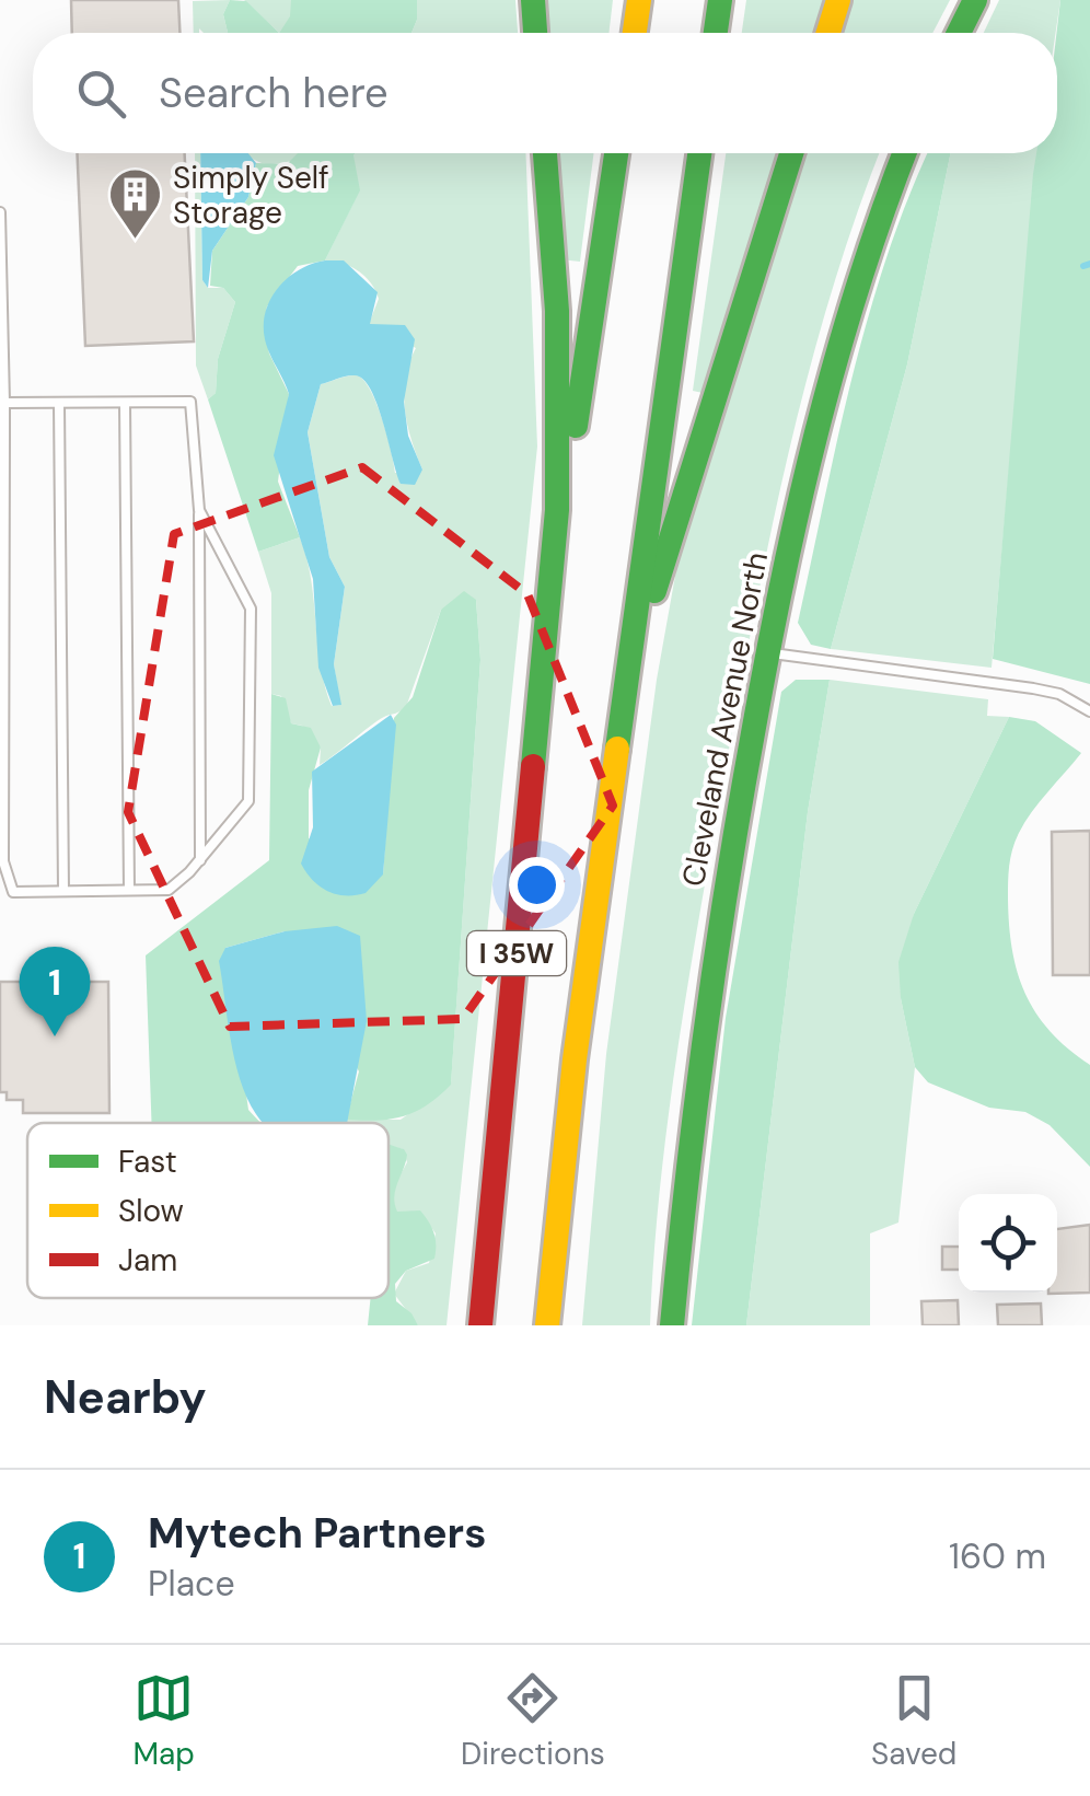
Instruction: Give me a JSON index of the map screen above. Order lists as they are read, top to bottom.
{
  "streets": {
    "main road": ["Cleveland Avenue North", "I 35W"]
  },
  "places": {
    "building": ["Simply Self Storage"]
  },
  "legend": ["Fast", "Slow", "Jam"],
  "page": {
    "search": "Search here",
    "pins": "1",
    "heading": "Nearby",
    "list": [
      {
        "mark": "1",
        "name": "Mytech Partners",
        "note": "Place",
        "value": "160 m"
      }
    ],
    "nav": ["Map", "Directions", "Saved"]
  }
}
